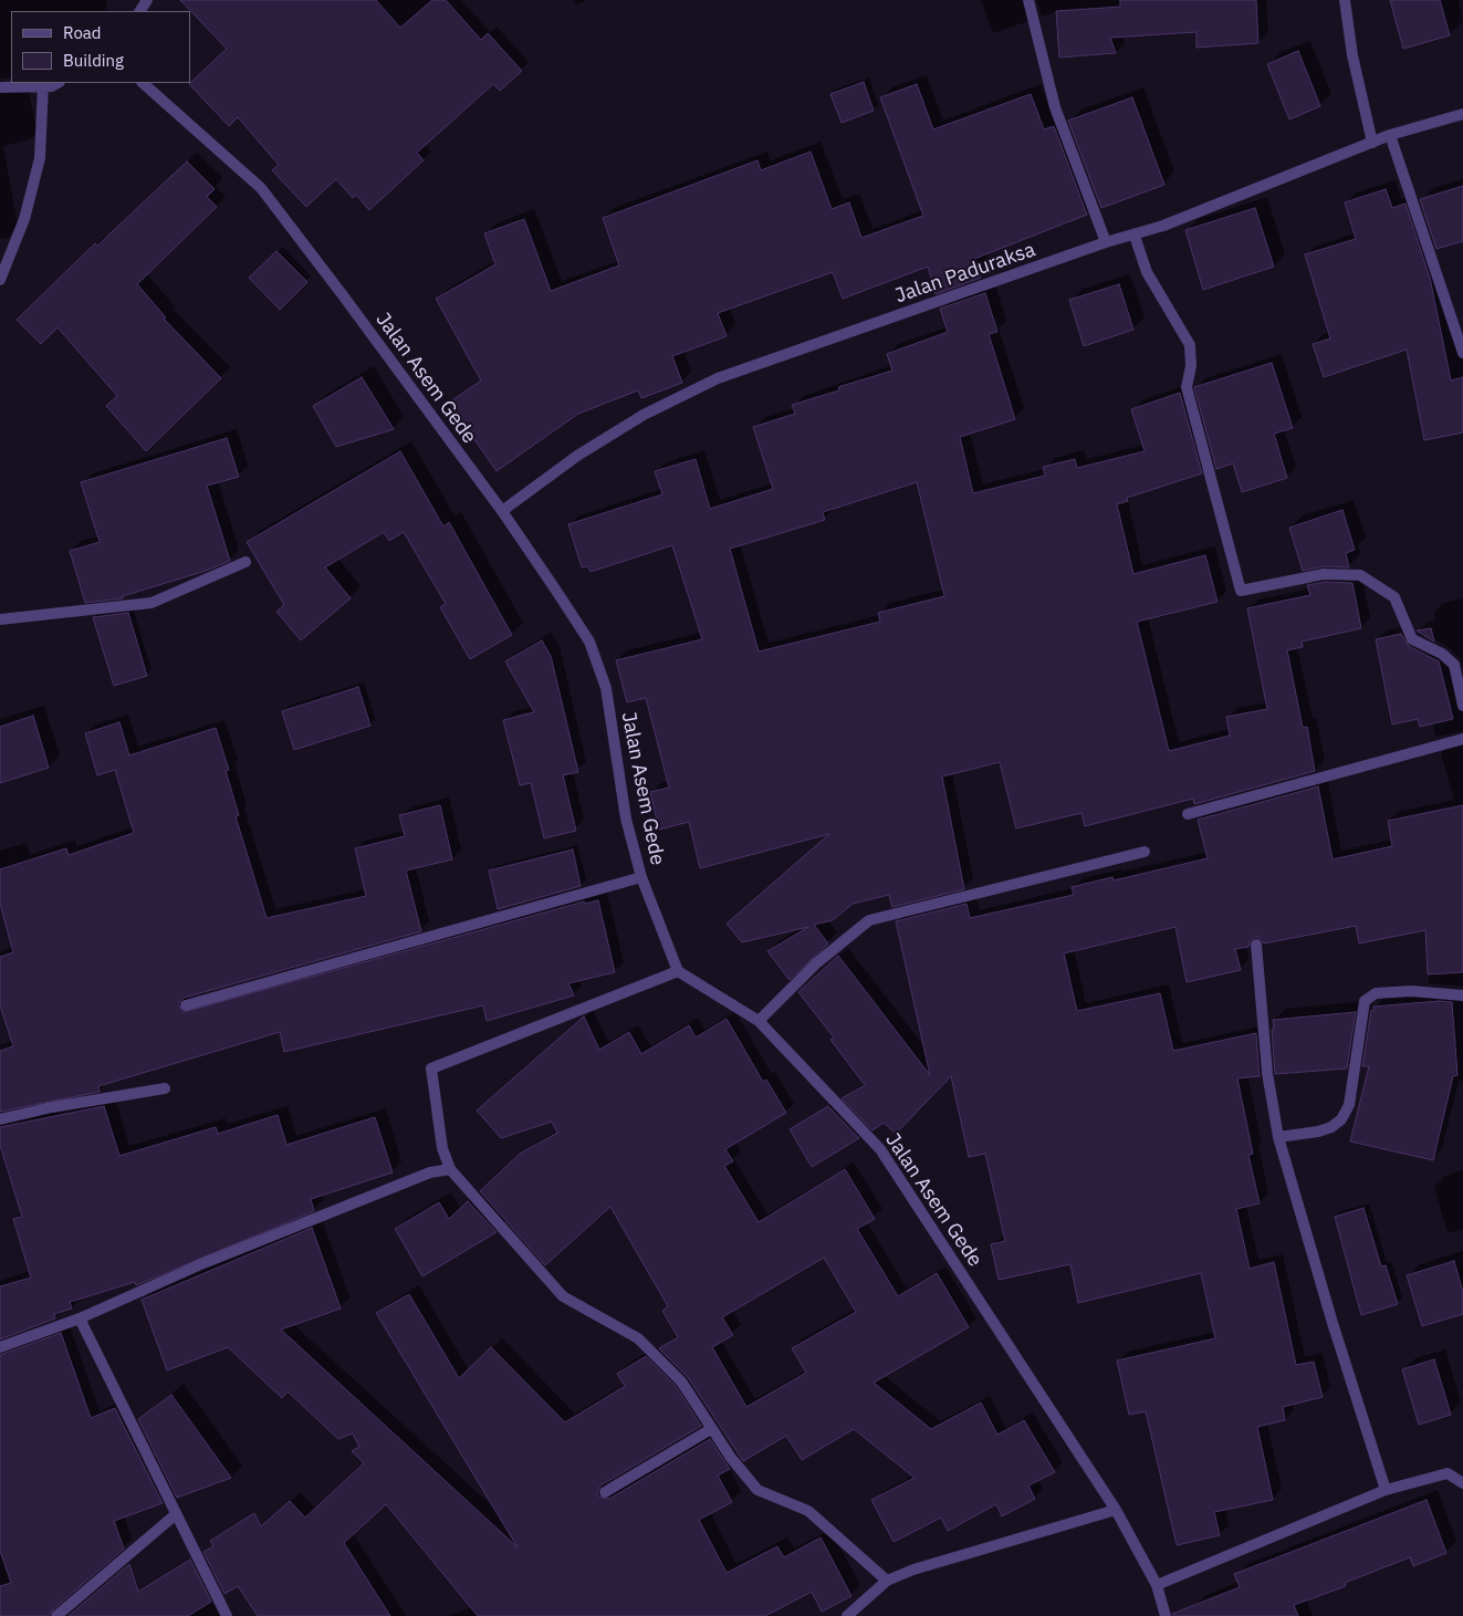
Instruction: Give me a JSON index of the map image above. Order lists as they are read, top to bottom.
{
  "streets": {
    "street": ["Jalan Paduraksa", "Jalan Asem Gede"]
  },
  "crossings": [
    ["Jalan Paduraksa", "Jalan Asem Gede"]
  ],
  "legend": ["Road", "Building"]
}
